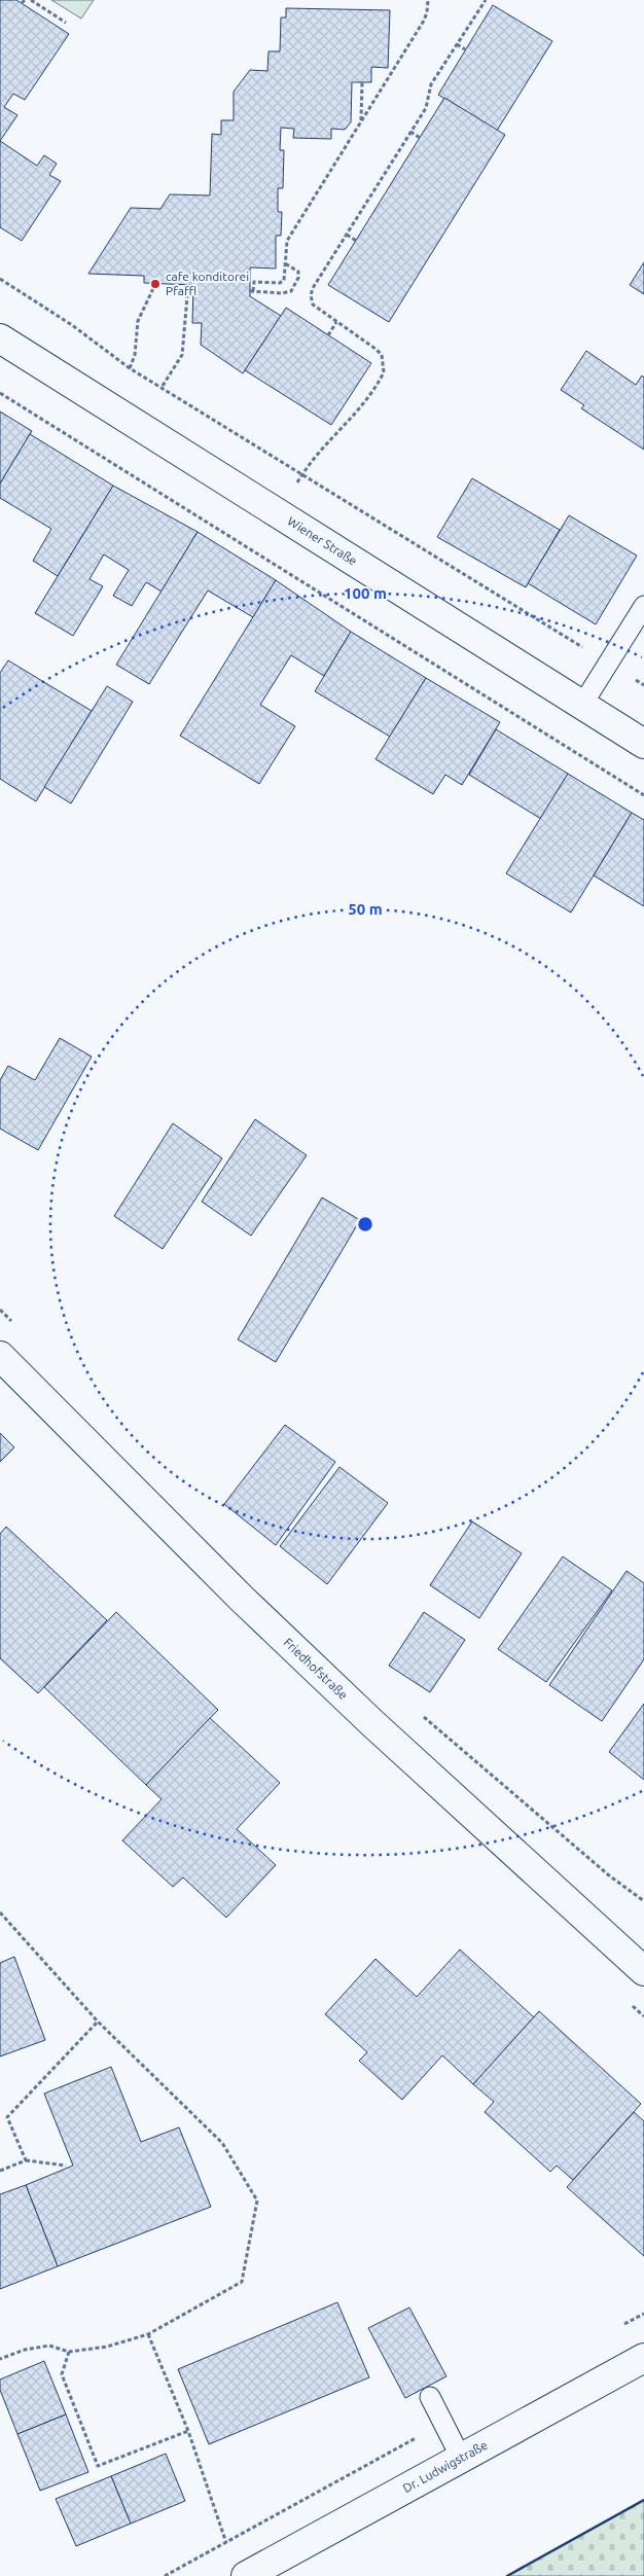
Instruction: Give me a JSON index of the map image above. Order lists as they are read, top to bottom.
{
  "streets": {
    "street": ["Wiener Straße", "Friedhofstraße", "Dr. Ludwigstraße"]
  },
  "places": ["cafe konditorei Pfaffl"],
  "rings": ["100 m", "50 m"]
}
